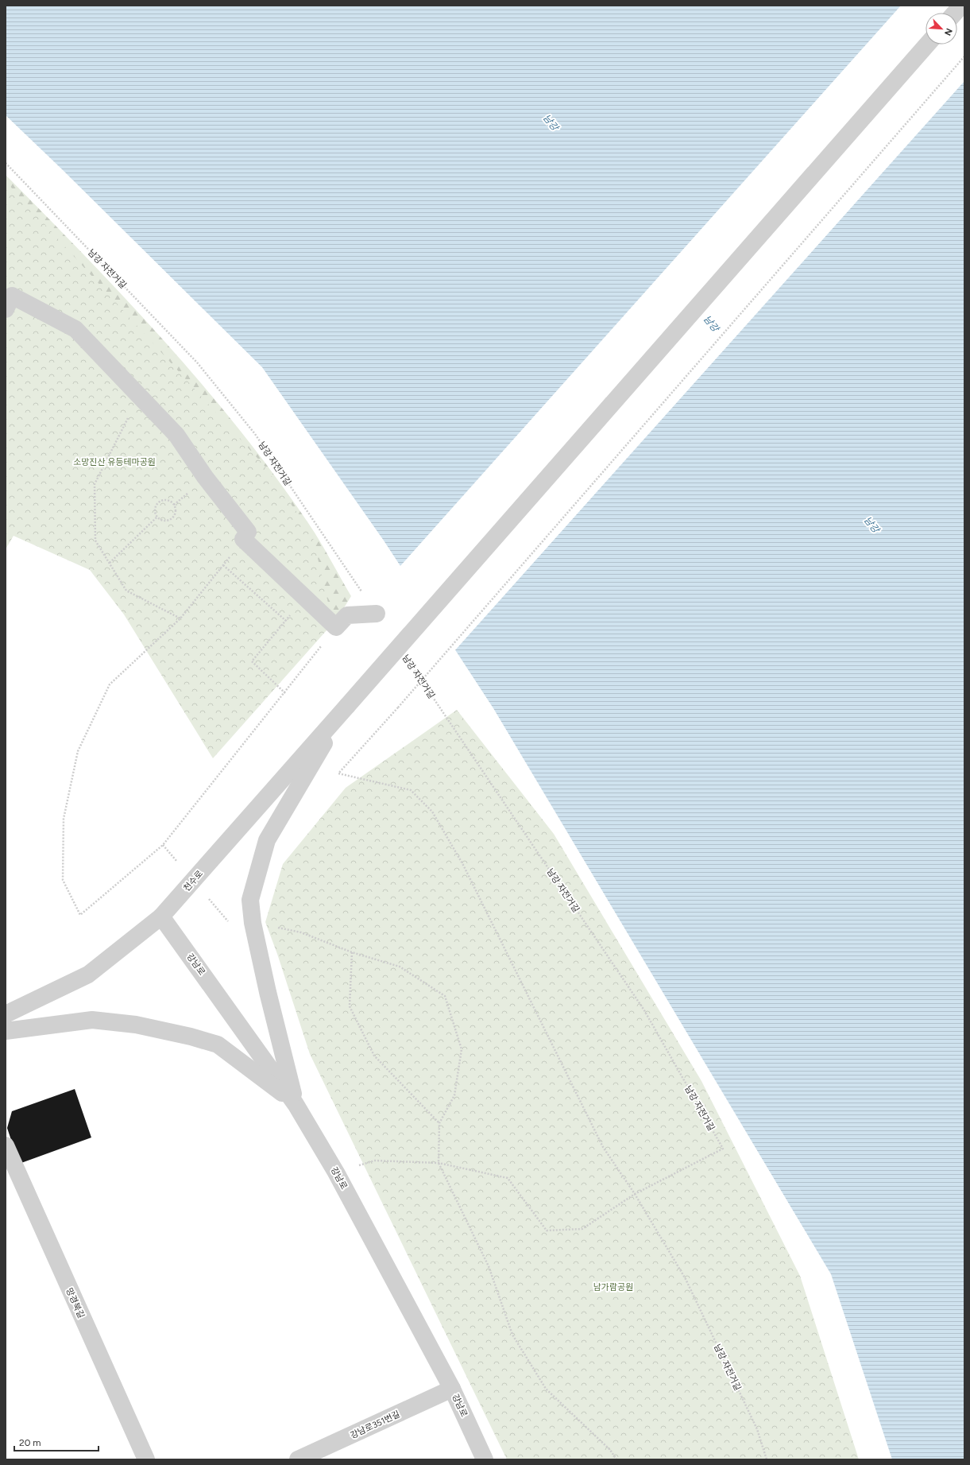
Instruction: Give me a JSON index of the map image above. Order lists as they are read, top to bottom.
{
  "streets": {
    "street": [
      "천수로",
      "강남로",
      "망경북길",
      "강남로351번길"
    ],
    "path": ["남강 자전거길"]
  },
  "crossings": [
    ["천수로", "강남로"],
    ["강남로", "강남로351번길"]
  ],
  "water": ["남강"],
  "parks": ["소망진산 유등테마공원", "남가람공원"],
  "scale_bar": "20 m",
  "north": "bottom right"
}
